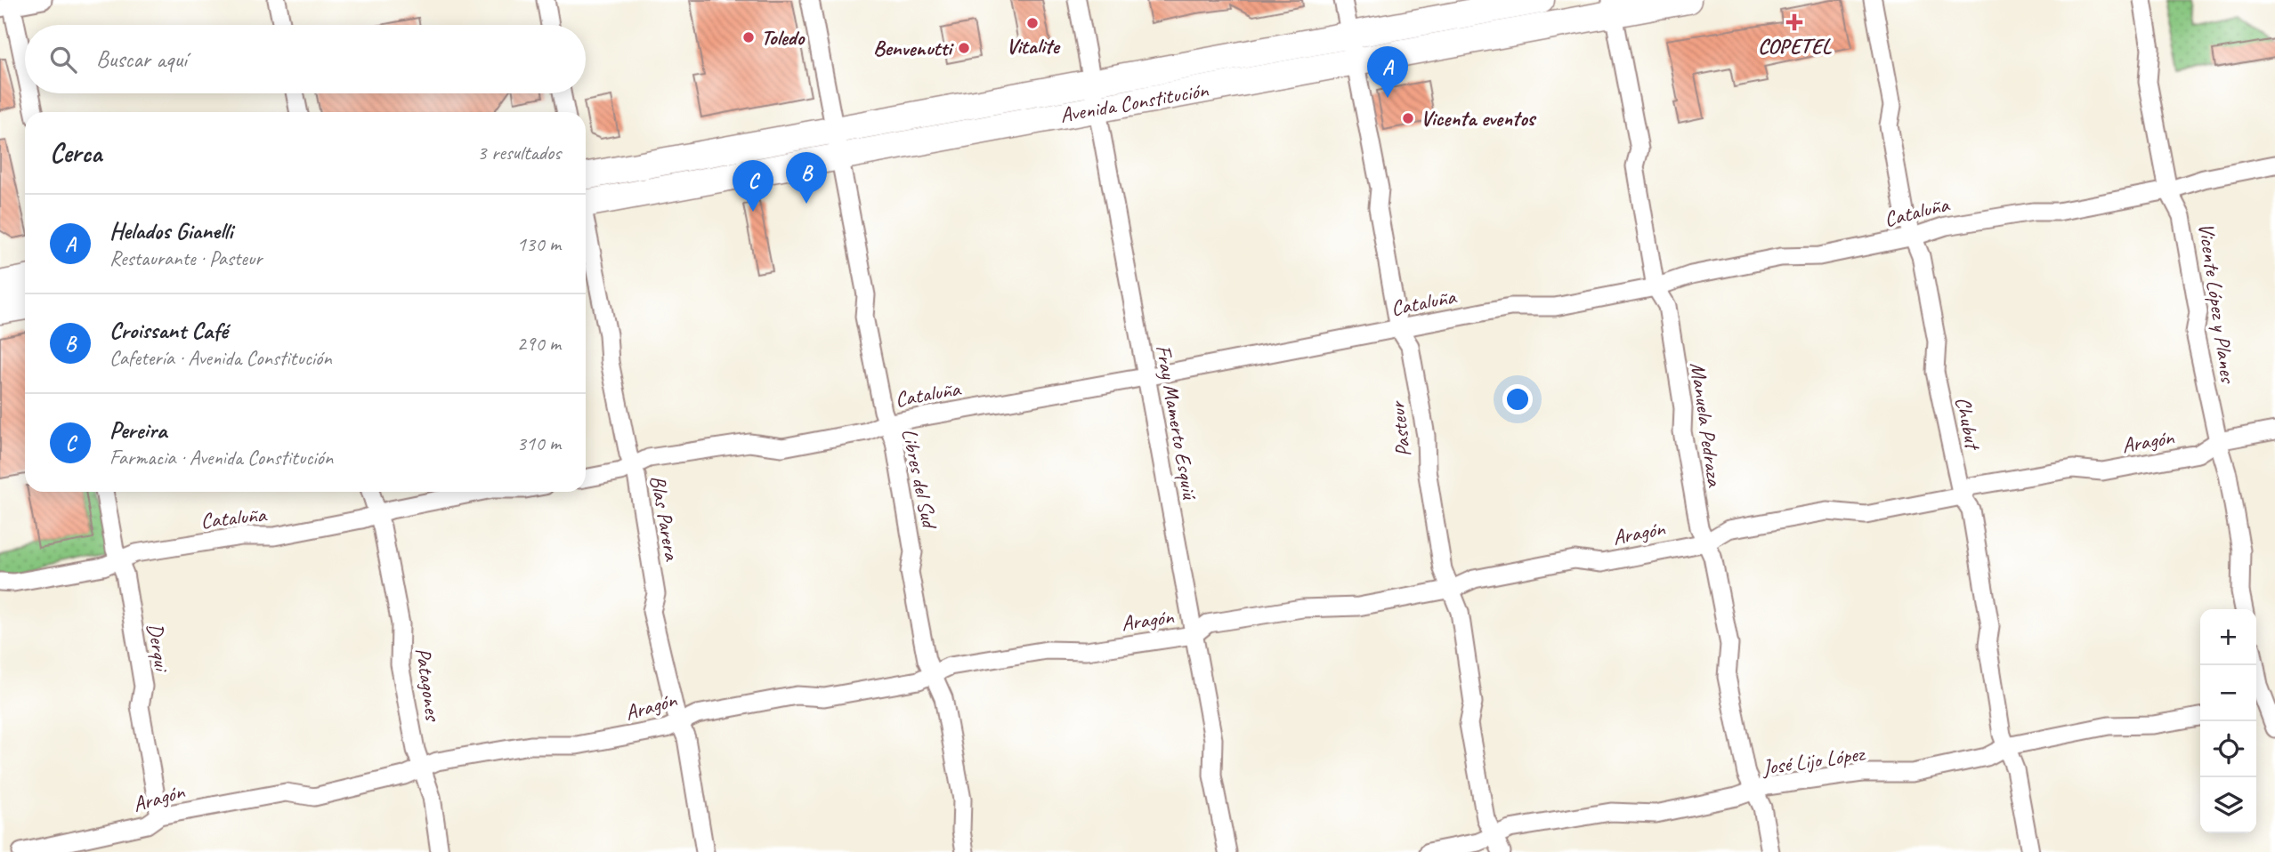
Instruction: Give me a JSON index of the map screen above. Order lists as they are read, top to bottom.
{
  "streets": {
    "main road": ["Avenida Constitución"],
    "street": [
      "Cataluña",
      "Vicente López y Planes",
      "Fray Mamerto Esquiú",
      "Chubut",
      "Manuela Pedraza",
      "Pasteur",
      "Aragón",
      "Libres del Sud",
      "Blas Parera",
      "Derqui",
      "Patagones",
      "José Lijo López"
    ]
  },
  "crossings": [
    ["Avenida Constitución", "Fray Mamerto Esquiú"],
    ["Avenida Constitución", "Manuela Pedraza"],
    ["Avenida Constitución", "Pasteur"],
    ["Avenida Constitución", "Libres del Sud"],
    ["Cataluña", "Vicente López y Planes"],
    ["Cataluña", "Fray Mamerto Esquiú"],
    ["Cataluña", "Chubut"],
    ["Cataluña", "Manuela Pedraza"],
    ["Cataluña", "Pasteur"],
    ["Cataluña", "Libres del Sud"],
    ["Cataluña", "Blas Parera"],
    ["Cataluña", "Derqui"],
    ["Cataluña", "Patagones"],
    ["Vicente López y Planes", "Aragón"],
    ["Fray Mamerto Esquiú", "Aragón"],
    ["Chubut", "Aragón"],
    ["Chubut", "José Lijo López"],
    ["Manuela Pedraza", "Aragón"],
    ["Manuela Pedraza", "José Lijo López"],
    ["Pasteur", "Aragón"],
    ["Pasteur", "José Lijo López"],
    ["Aragón", "Libres del Sud"],
    ["Aragón", "Blas Parera"],
    ["Aragón", "Derqui"],
    ["Aragón", "Patagones"]
  ],
  "places": {
    "health": ["COPETEL"],
    "other": [
      "Vitalite",
      "Toledo",
      "Benvenutti",
      "Vicenta eventos"
    ]
  },
  "page": {
    "search": "Buscar aquí",
    "pins": ["A", "B", "C"],
    "heading": ["Cerca", "3 resultados"],
    "list": [
      {
        "mark": "A",
        "name": "Helados Gianelli",
        "note": "Restaurante · Pasteur",
        "value": "130 m"
      },
      {
        "mark": "B",
        "name": "Croissant Café",
        "note": "Cafetería · Avenida Constitución",
        "value": "290 m"
      },
      {
        "mark": "C",
        "name": "Pereira",
        "note": "Farmacia · Avenida Constitución",
        "value": "310 m"
      }
    ],
    "map_buttons": ["+", "−"]
  }
}
